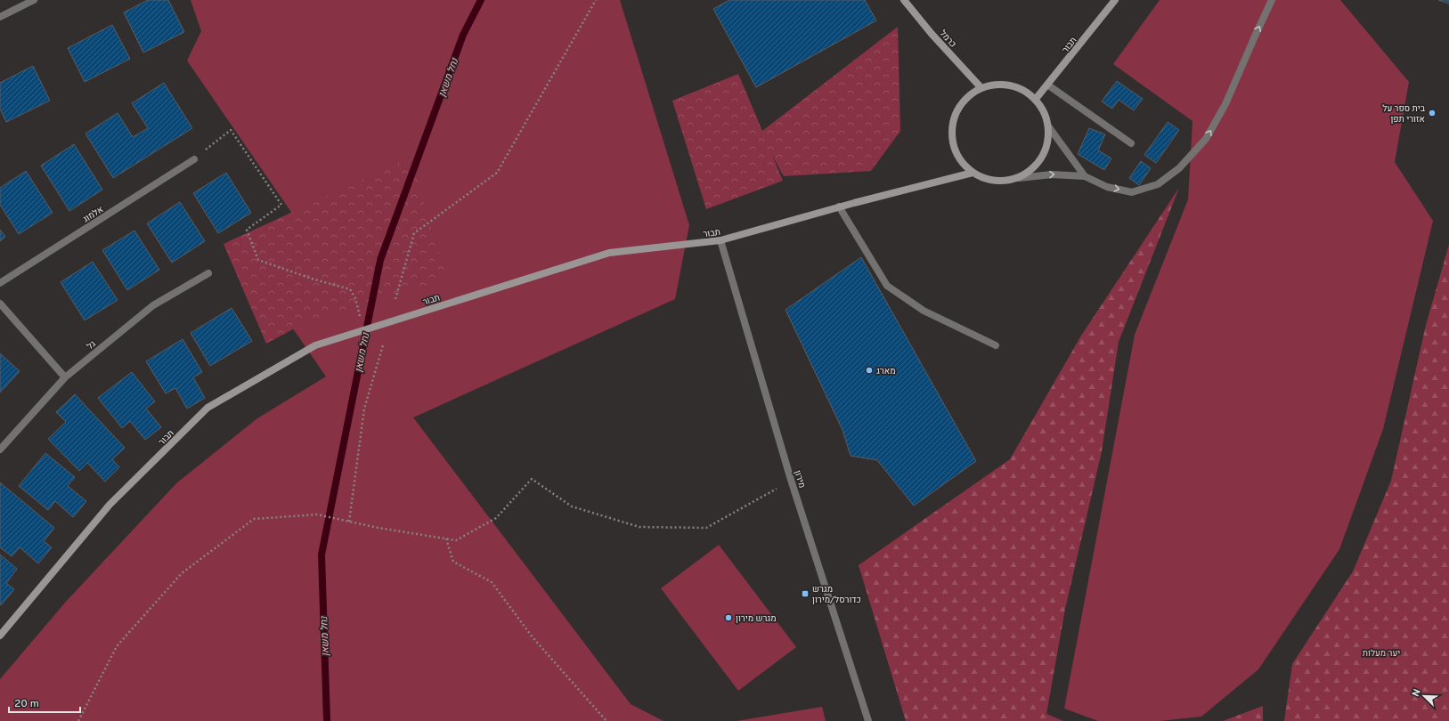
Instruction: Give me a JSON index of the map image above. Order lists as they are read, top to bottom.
{
  "streets": {
    "street": [
      "כרמל",
      "תבור",
      "אלמוג",
      "גל",
      "מירון"
    ]
  },
  "crossings": [
    ["כרמל", "תבור"],
    ["תבור", "מירון"]
  ],
  "water": ["נחל משאן"],
  "parks": ["יער מעלות"],
  "places": {
    "other": ["בית ספר על אזורי תפן", "מארג", "מגרש מירון"],
    "transit": ["מגרש כדורסל/מירון"]
  },
  "scale_bar": "20 m",
  "north": "top left"
}
